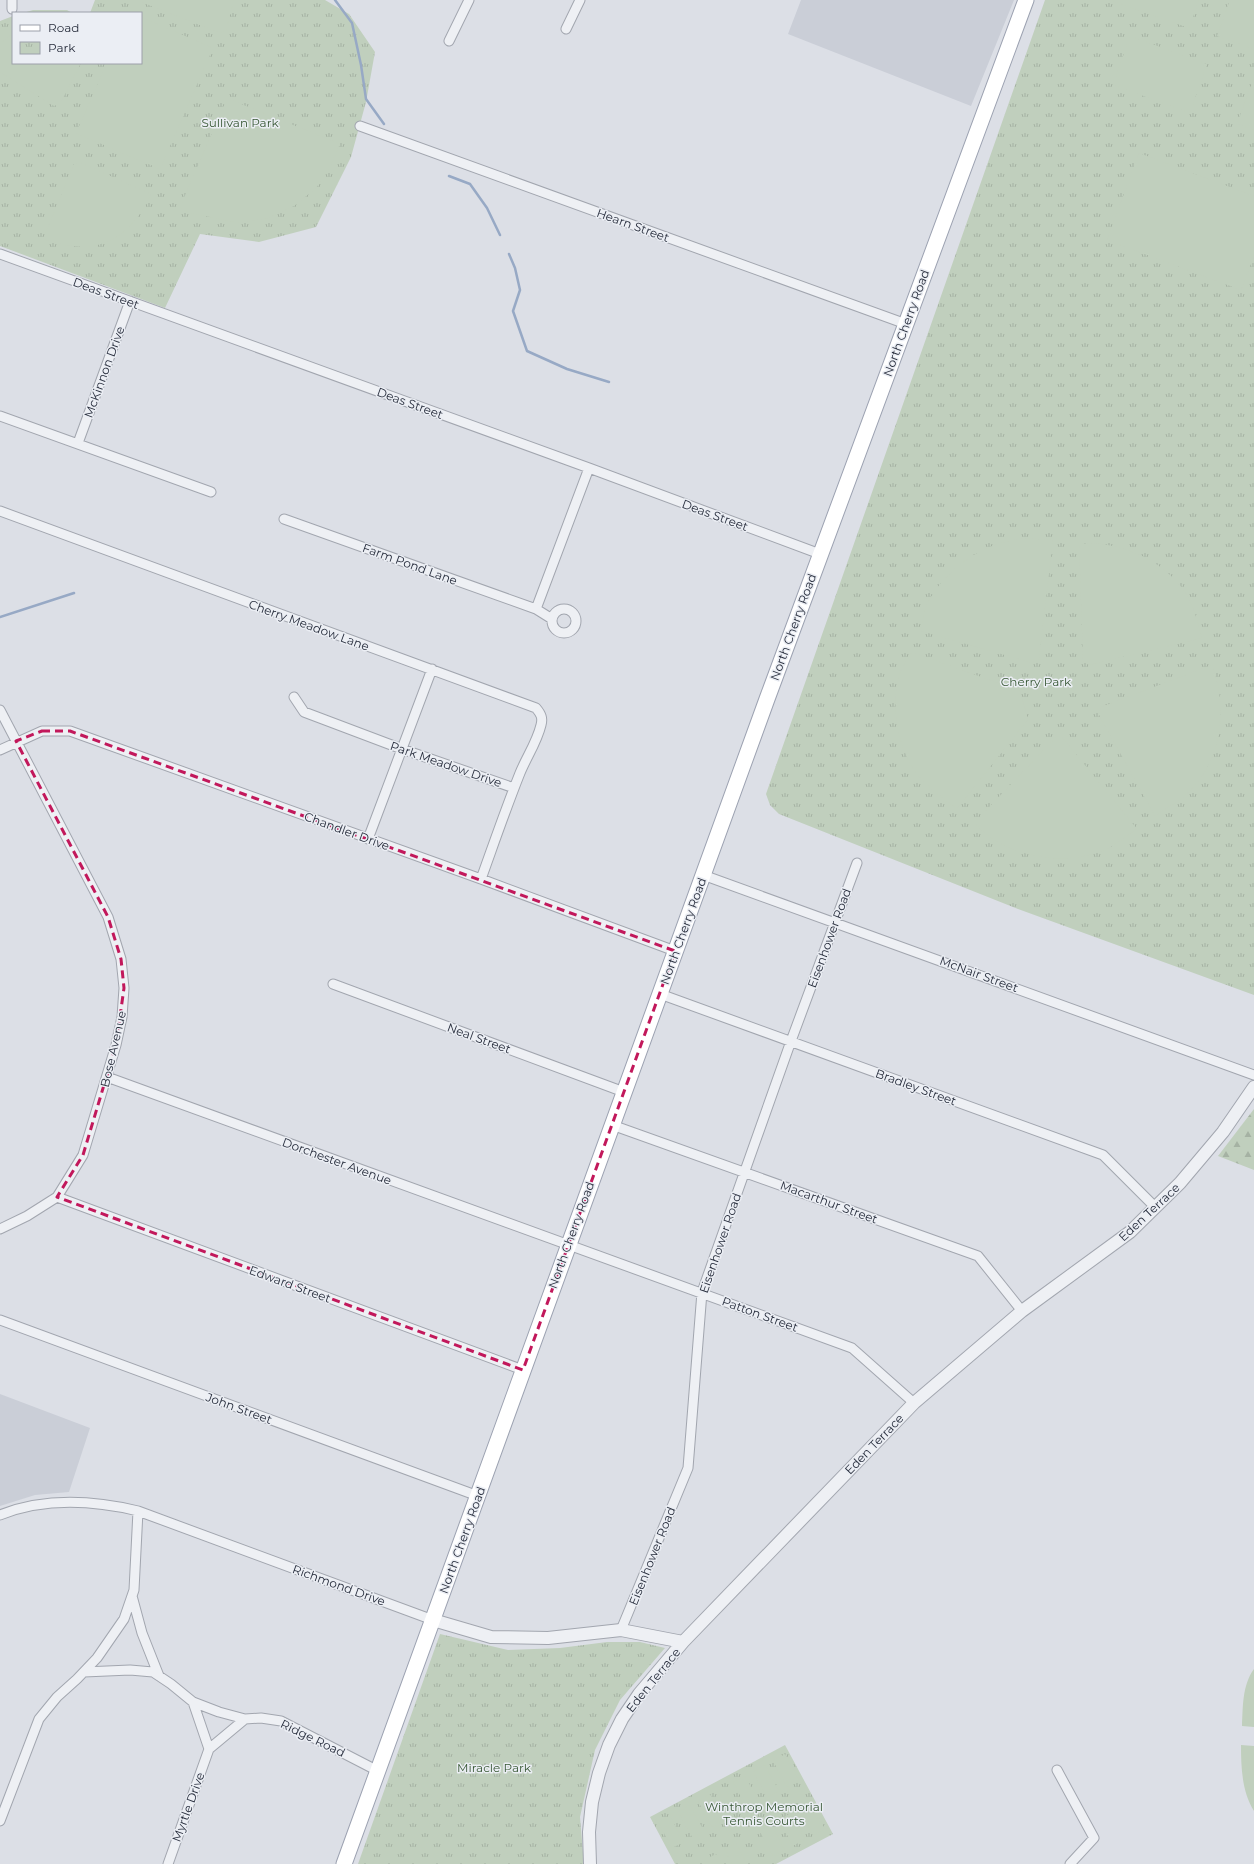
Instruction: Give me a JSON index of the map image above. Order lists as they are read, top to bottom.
{
  "streets": {
    "main road": ["North Cherry Road"],
    "street": [
      "Hearn Street",
      "Deas Street",
      "McKinnon Drive",
      "Farm Pond Lane",
      "Cherry Meadow Lane",
      "Park Meadow Drive",
      "Chandler Drive",
      "Eisenhower Road",
      "McNair Street",
      "Neal Street",
      "Bose Avenue",
      "Bradley Street",
      "Dorchester Avenue",
      "Macarthur Street",
      "Eden Terrace",
      "Edward Street",
      "Patton Street",
      "John Street",
      "Richmond Drive",
      "Ridge Road",
      "Myrtle Drive"
    ]
  },
  "crossings": [
    ["Hearn Street", "North Cherry Road"],
    ["Deas Street", "North Cherry Road"],
    ["Deas Street", "McKinnon Drive"],
    ["North Cherry Road", "Chandler Drive"],
    ["North Cherry Road", "McNair Street"],
    ["North Cherry Road", "Neal Street"],
    ["North Cherry Road", "Bradley Street"],
    ["North Cherry Road", "Dorchester Avenue"],
    ["North Cherry Road", "Macarthur Street"],
    ["North Cherry Road", "Edward Street"],
    ["North Cherry Road", "Patton Street"],
    ["North Cherry Road", "John Street"],
    ["North Cherry Road", "Richmond Drive"],
    ["North Cherry Road", "Ridge Road"],
    ["Cherry Meadow Lane", "Park Meadow Drive"],
    ["Park Meadow Drive", "Chandler Drive"],
    ["Chandler Drive", "Bose Avenue"],
    ["Eisenhower Road", "McNair Street"],
    ["Eisenhower Road", "Bradley Street"],
    ["Eisenhower Road", "Macarthur Street"],
    ["Eisenhower Road", "Patton Street"],
    ["Eisenhower Road", "Richmond Drive"],
    ["Bose Avenue", "Dorchester Avenue"],
    ["Bose Avenue", "Edward Street"],
    ["Bradley Street", "Eden Terrace"],
    ["Dorchester Avenue", "Patton Street"],
    ["Macarthur Street", "Eden Terrace"],
    ["Eden Terrace", "Patton Street"],
    ["Eden Terrace", "Richmond Drive"]
  ],
  "parks": [
    "Sullivan Park",
    "Cherry Park",
    "Miracle Park",
    "Winthrop Memorial Tennis Courts"
  ],
  "legend": ["Road", "Park"]
}
